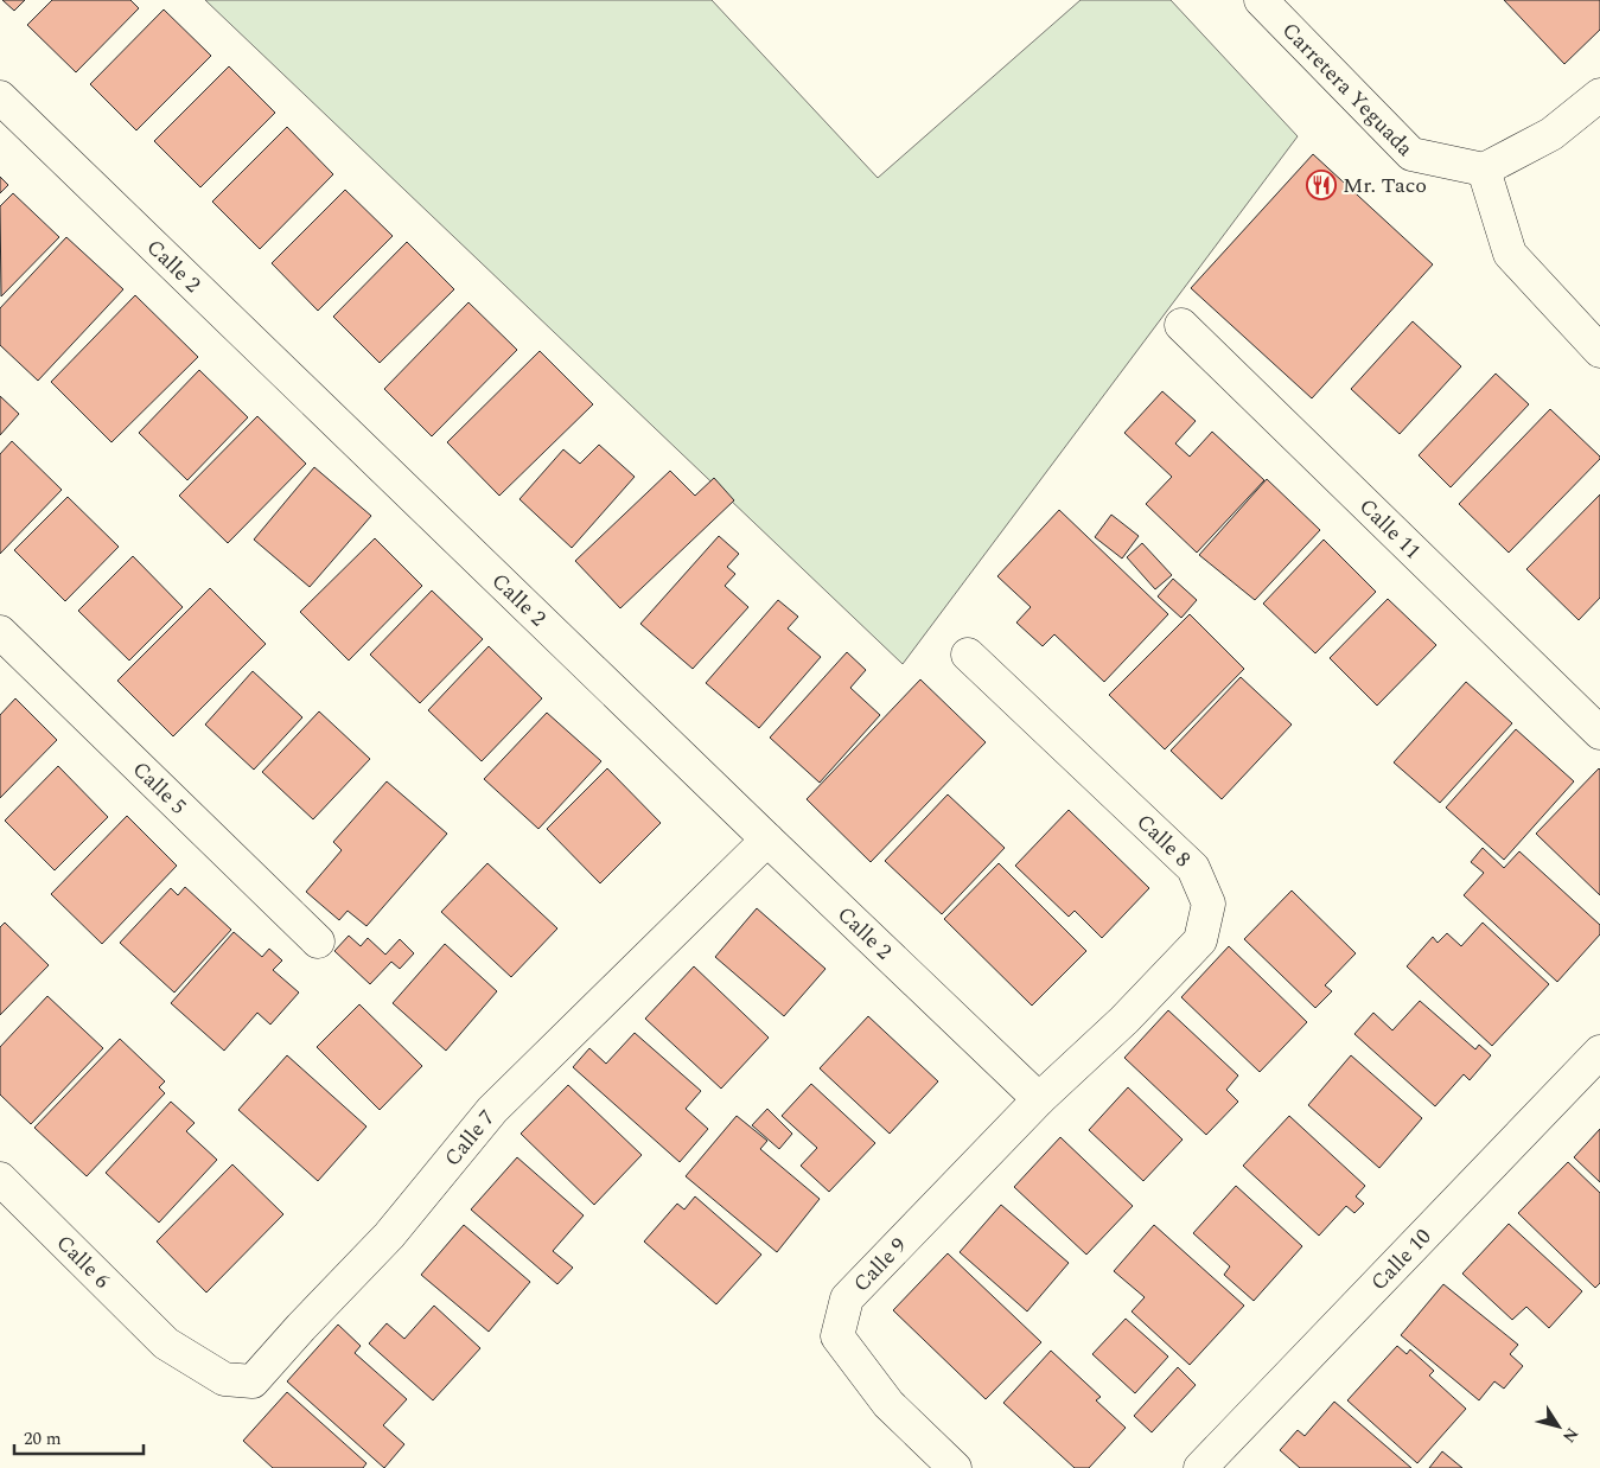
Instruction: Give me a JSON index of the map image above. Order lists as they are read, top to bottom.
{
  "streets": {
    "street": [
      "Carretera Yeguada",
      "Calle 2",
      "Calle 11",
      "Calle 5",
      "Calle 8",
      "Calle 7",
      "Calle 10",
      "Calle 6",
      "Calle 9"
    ]
  },
  "crossings": [
    ["Calle 2", "Calle 8"],
    ["Calle 2", "Calle 7"],
    ["Calle 2", "Calle 9"],
    ["Calle 8", "Calle 9"],
    ["Calle 7", "Calle 6"]
  ],
  "places": {
    "restaurant": ["Mr. Taco"]
  },
  "scale_bar": "20 m",
  "north": "bottom right"
}
